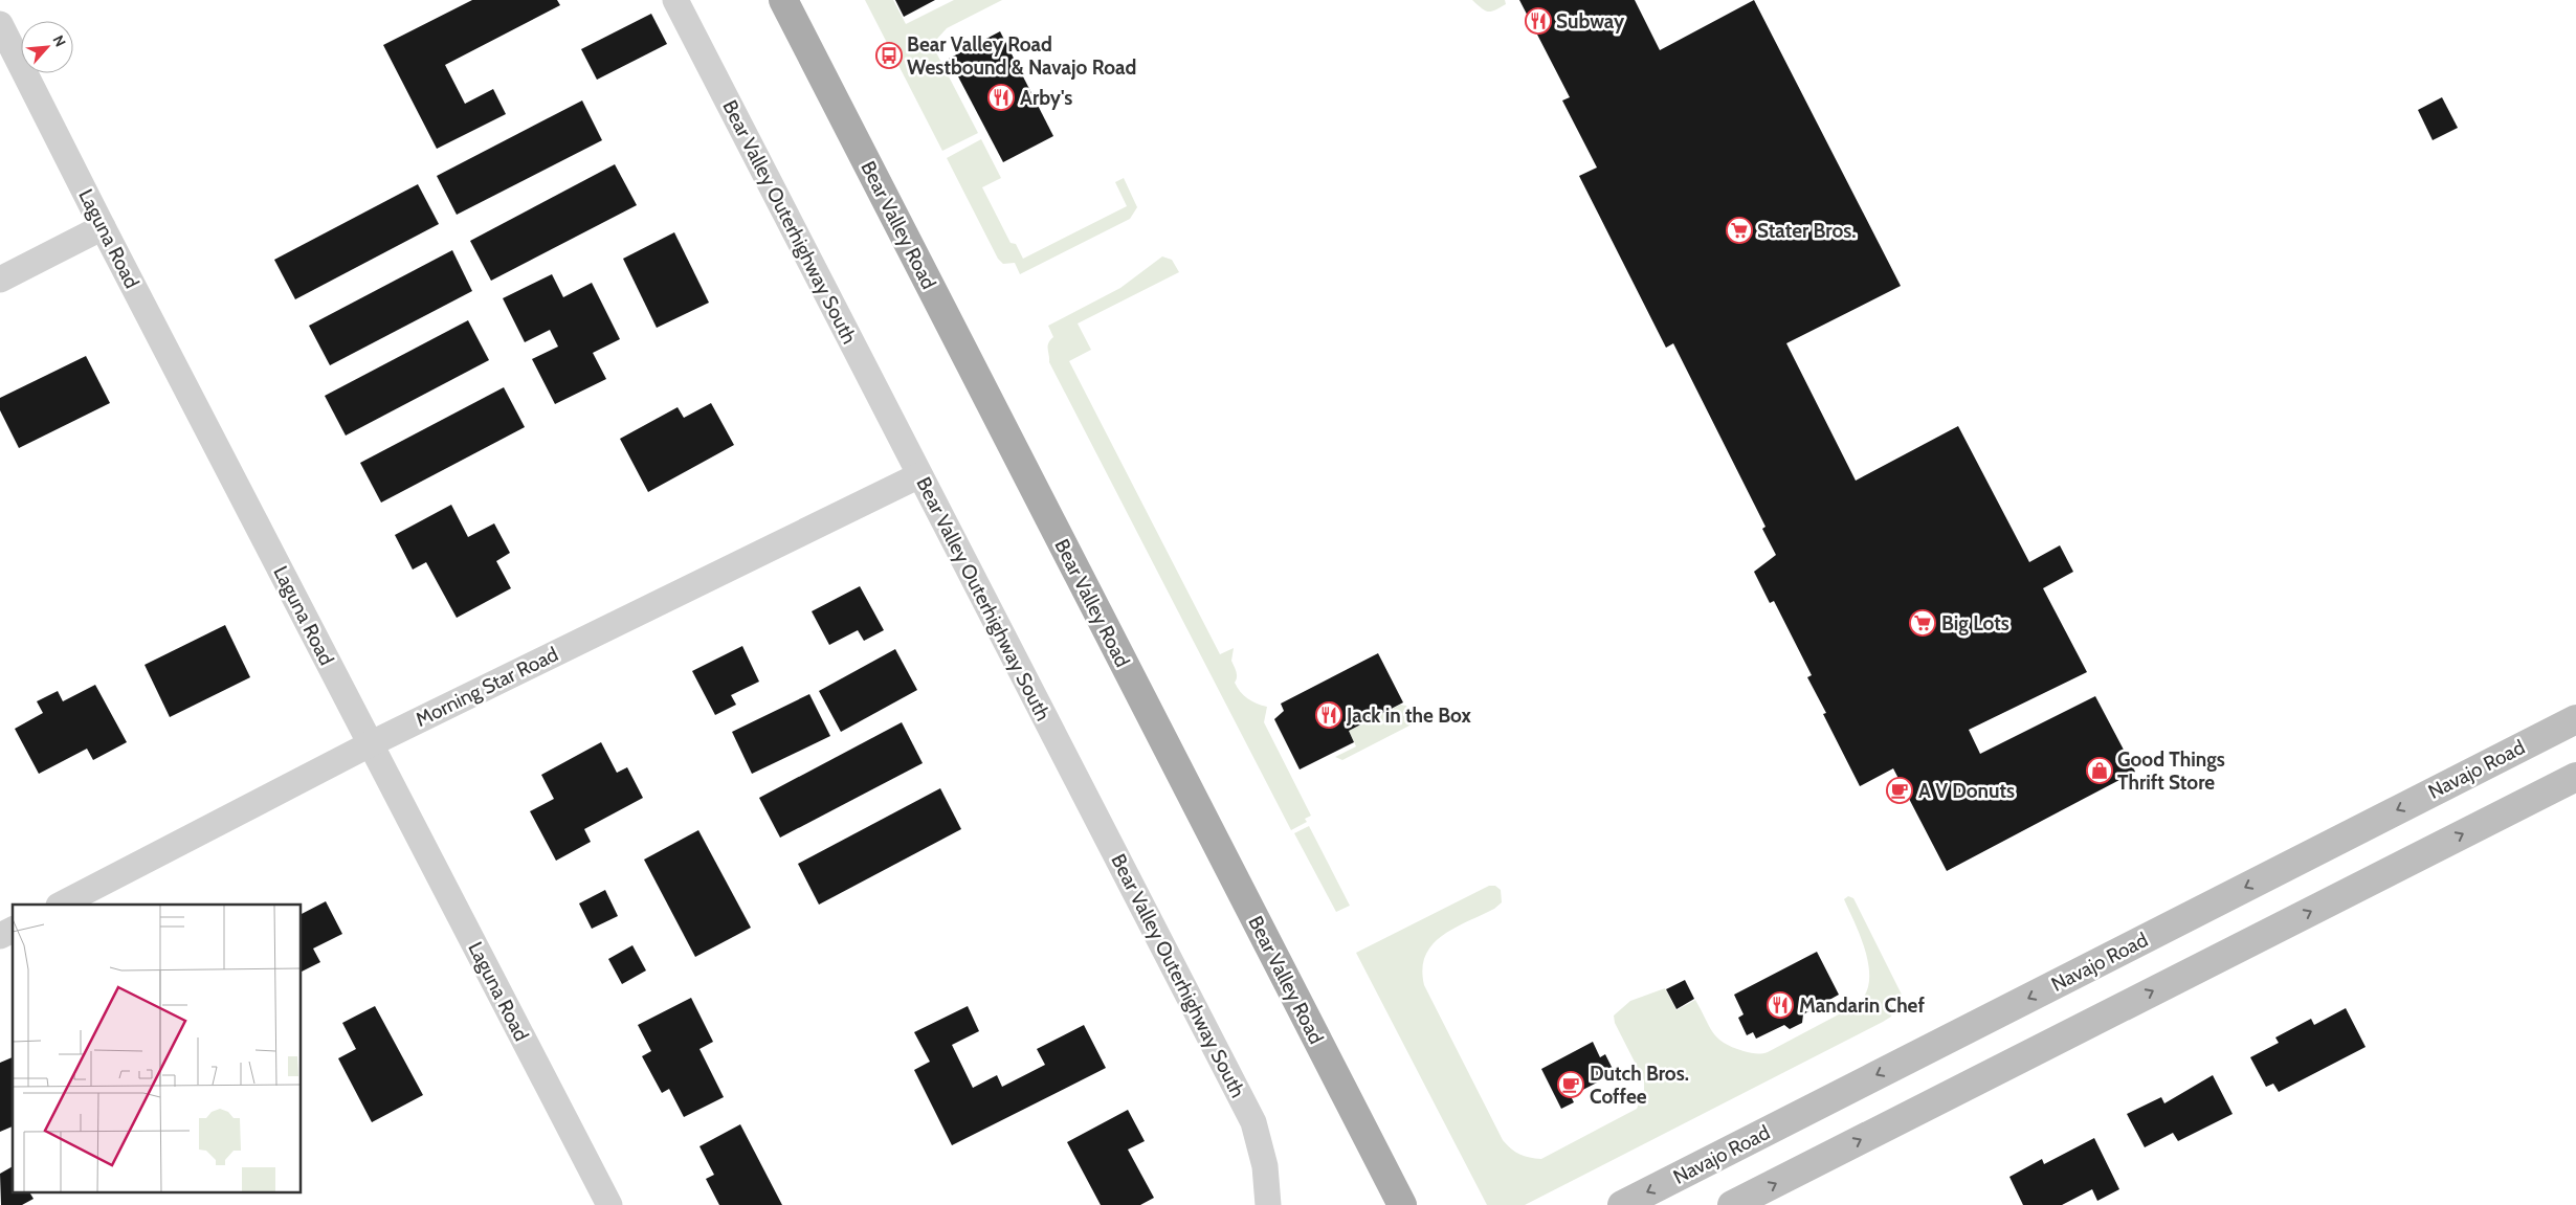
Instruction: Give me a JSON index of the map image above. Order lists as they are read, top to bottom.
{
  "streets": {
    "main road": ["Bear Valley Road", "Navajo Road"],
    "street": ["Bear Valley Outerhighway South", "Laguna Road", "Morning Star Road"]
  },
  "crossings": [
    ["Bear Valley Outerhighway South", "Morning Star Road"],
    ["Laguna Road", "Morning Star Road"]
  ],
  "places": {
    "restaurant": [
      "Subway",
      "Arby's",
      "Jack in the Box",
      "Mandarin Chef"
    ],
    "bus stop": ["Bear Valley Road Westbound & Navajo Road"],
    "supermarket": ["Stater Bros.", "Big Lots"],
    "shop": ["Good Things Thrift Store"],
    "cafe": ["A V Donuts", "Dutch Bros. Coffee"]
  },
  "north": "top right"
}
